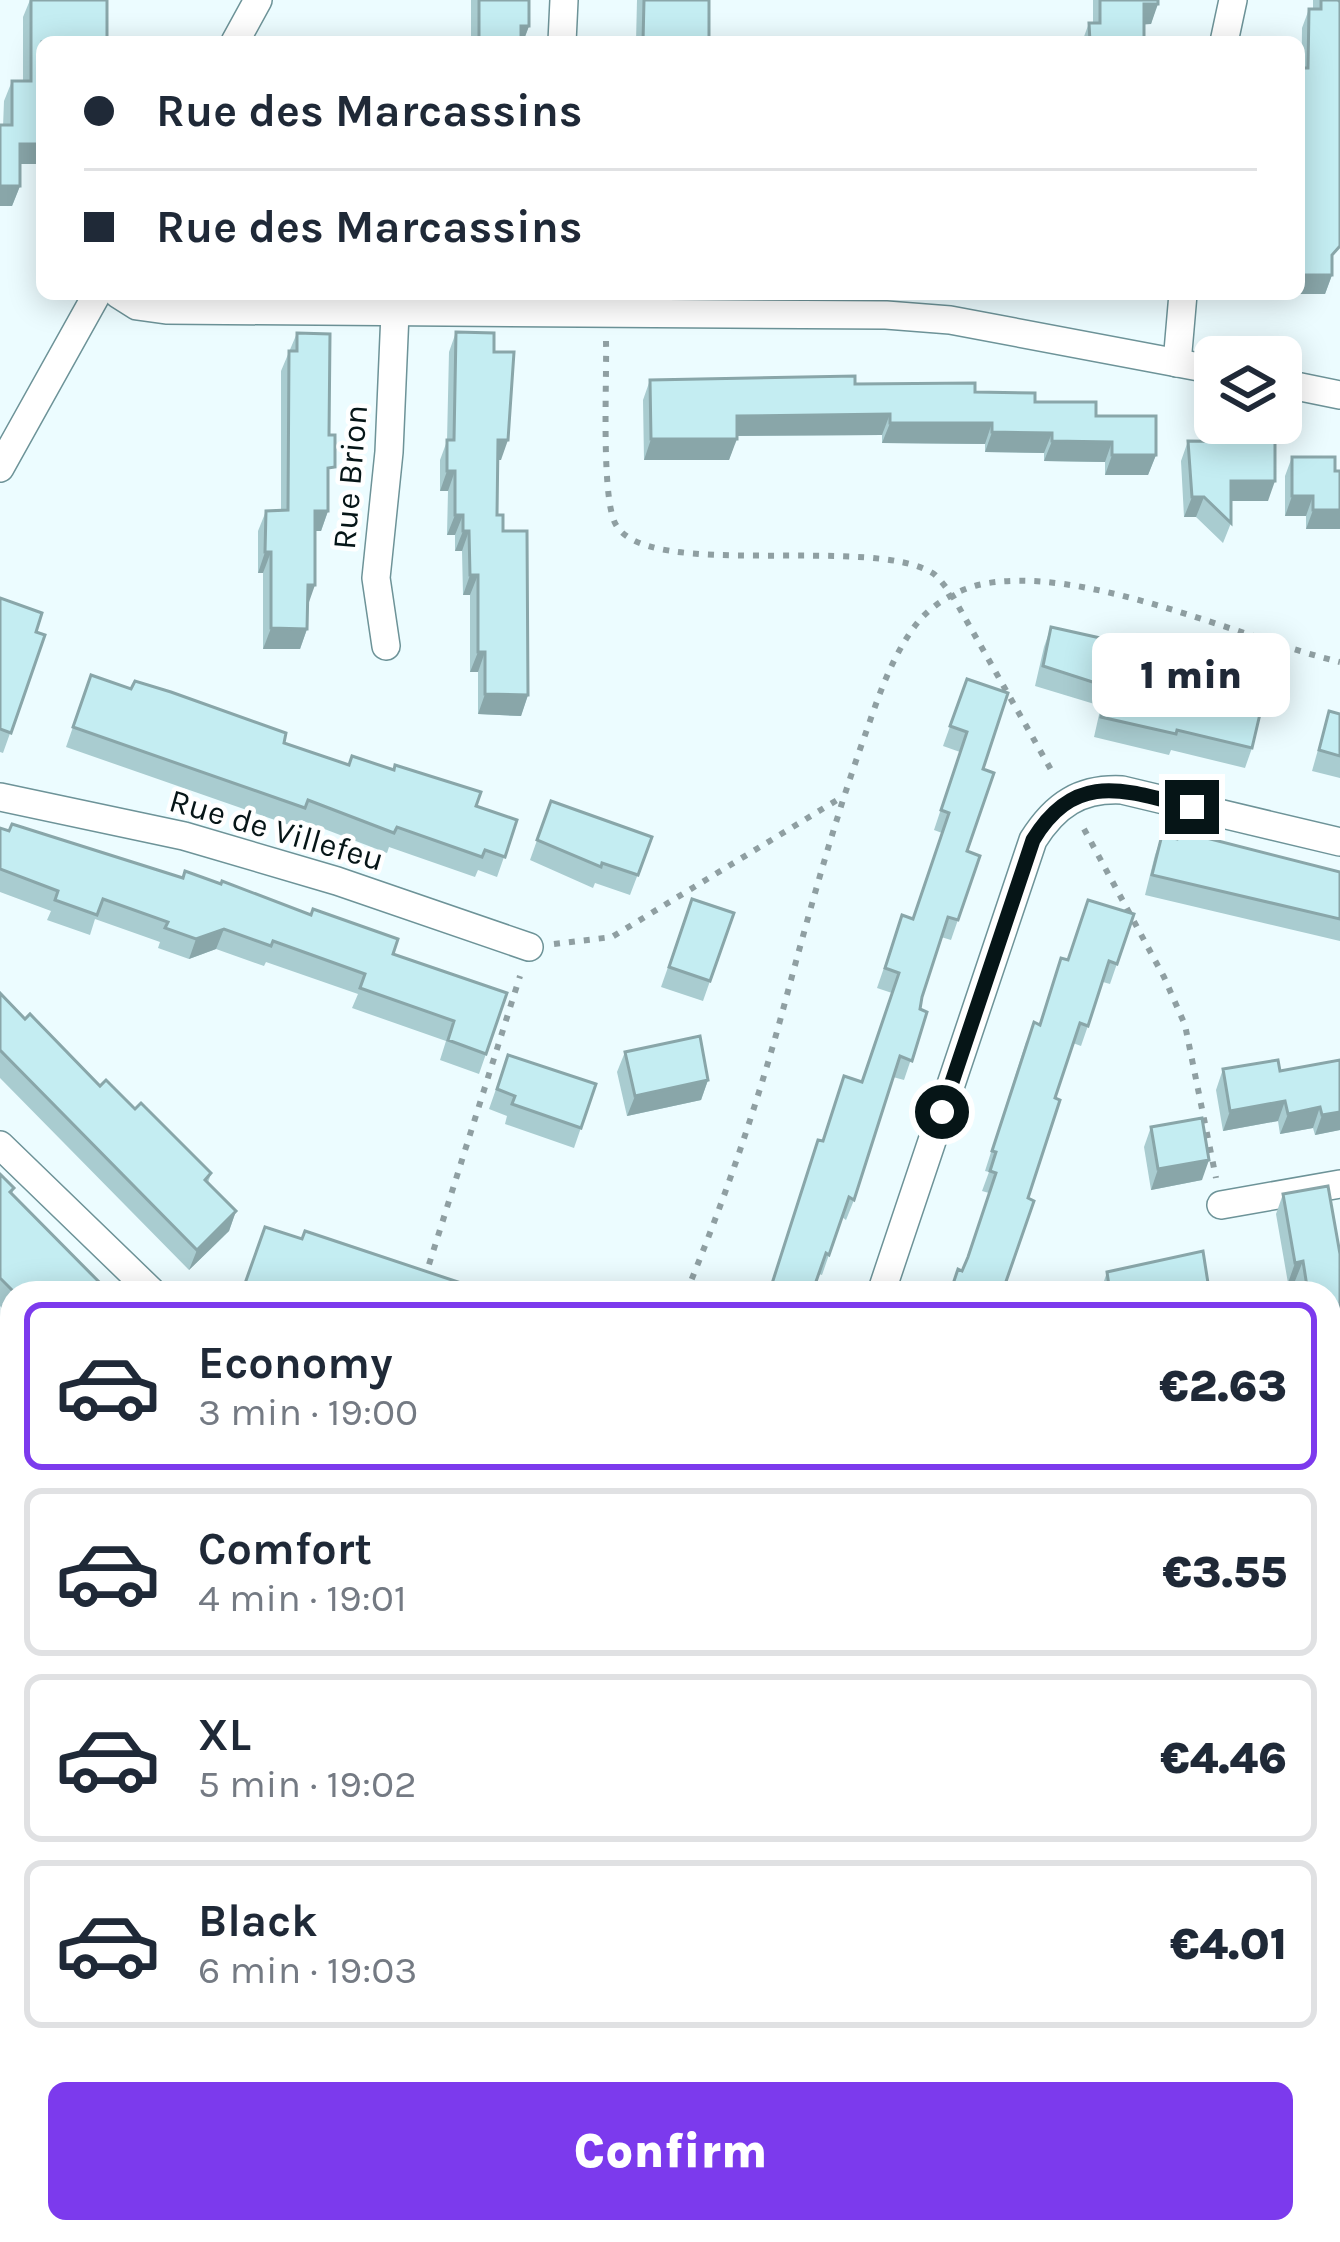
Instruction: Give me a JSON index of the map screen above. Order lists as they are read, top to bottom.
{
  "streets": {
    "street": ["Rue Brion", "Rue de Villefeu"]
  },
  "page": {
    "banner": ["Rue des Marcassins", "Rue des Marcassins"],
    "bubble": "1 min",
    "list": [
      {
        "name": "Economy",
        "note": "3 min · 19:00",
        "value": "€2.63"
      },
      {
        "name": "Comfort",
        "note": "4 min · 19:01",
        "value": "€3.55"
      },
      {
        "name": "XL",
        "note": "5 min · 19:02",
        "value": "€4.46"
      },
      {
        "name": "Black",
        "note": "6 min · 19:03",
        "value": "€4.01"
      }
    ],
    "buttons": "Confirm"
  }
}
